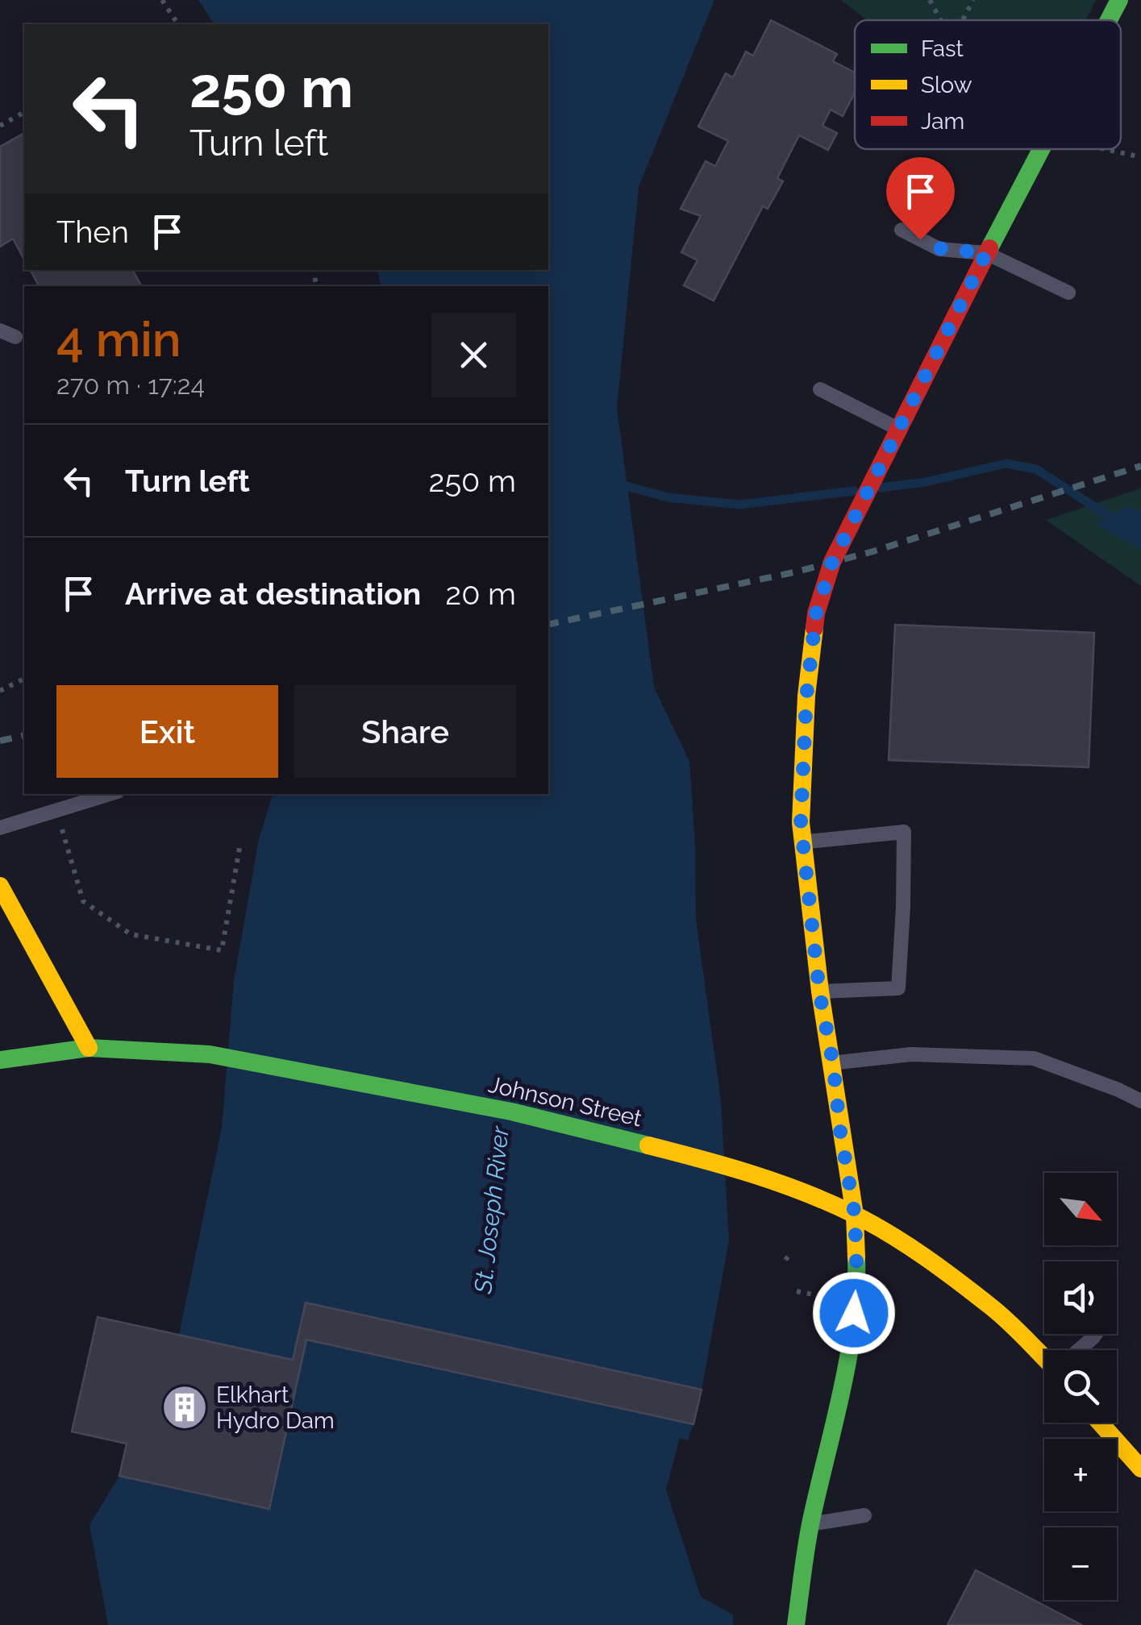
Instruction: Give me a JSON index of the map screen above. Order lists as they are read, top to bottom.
{
  "streets": {
    "main road": ["Johnson Street"]
  },
  "water": ["St. Joseph River"],
  "places": {
    "building": ["Elkhart Hydro Dam"]
  },
  "legend": ["Fast", "Slow", "Jam"],
  "north": "bottom right",
  "page": {
    "turn": ["250 m", "Turn left"],
    "then": "Then",
    "heading": ["4 min", "270 m · 17:24"],
    "list": [
      {
        "name": "Turn left",
        "value": "250 m"
      },
      {
        "name": "Arrive at destination",
        "value": "20 m"
      }
    ],
    "buttons": ["Exit", "Share"],
    "map_buttons": ["+", "−"]
  }
}
